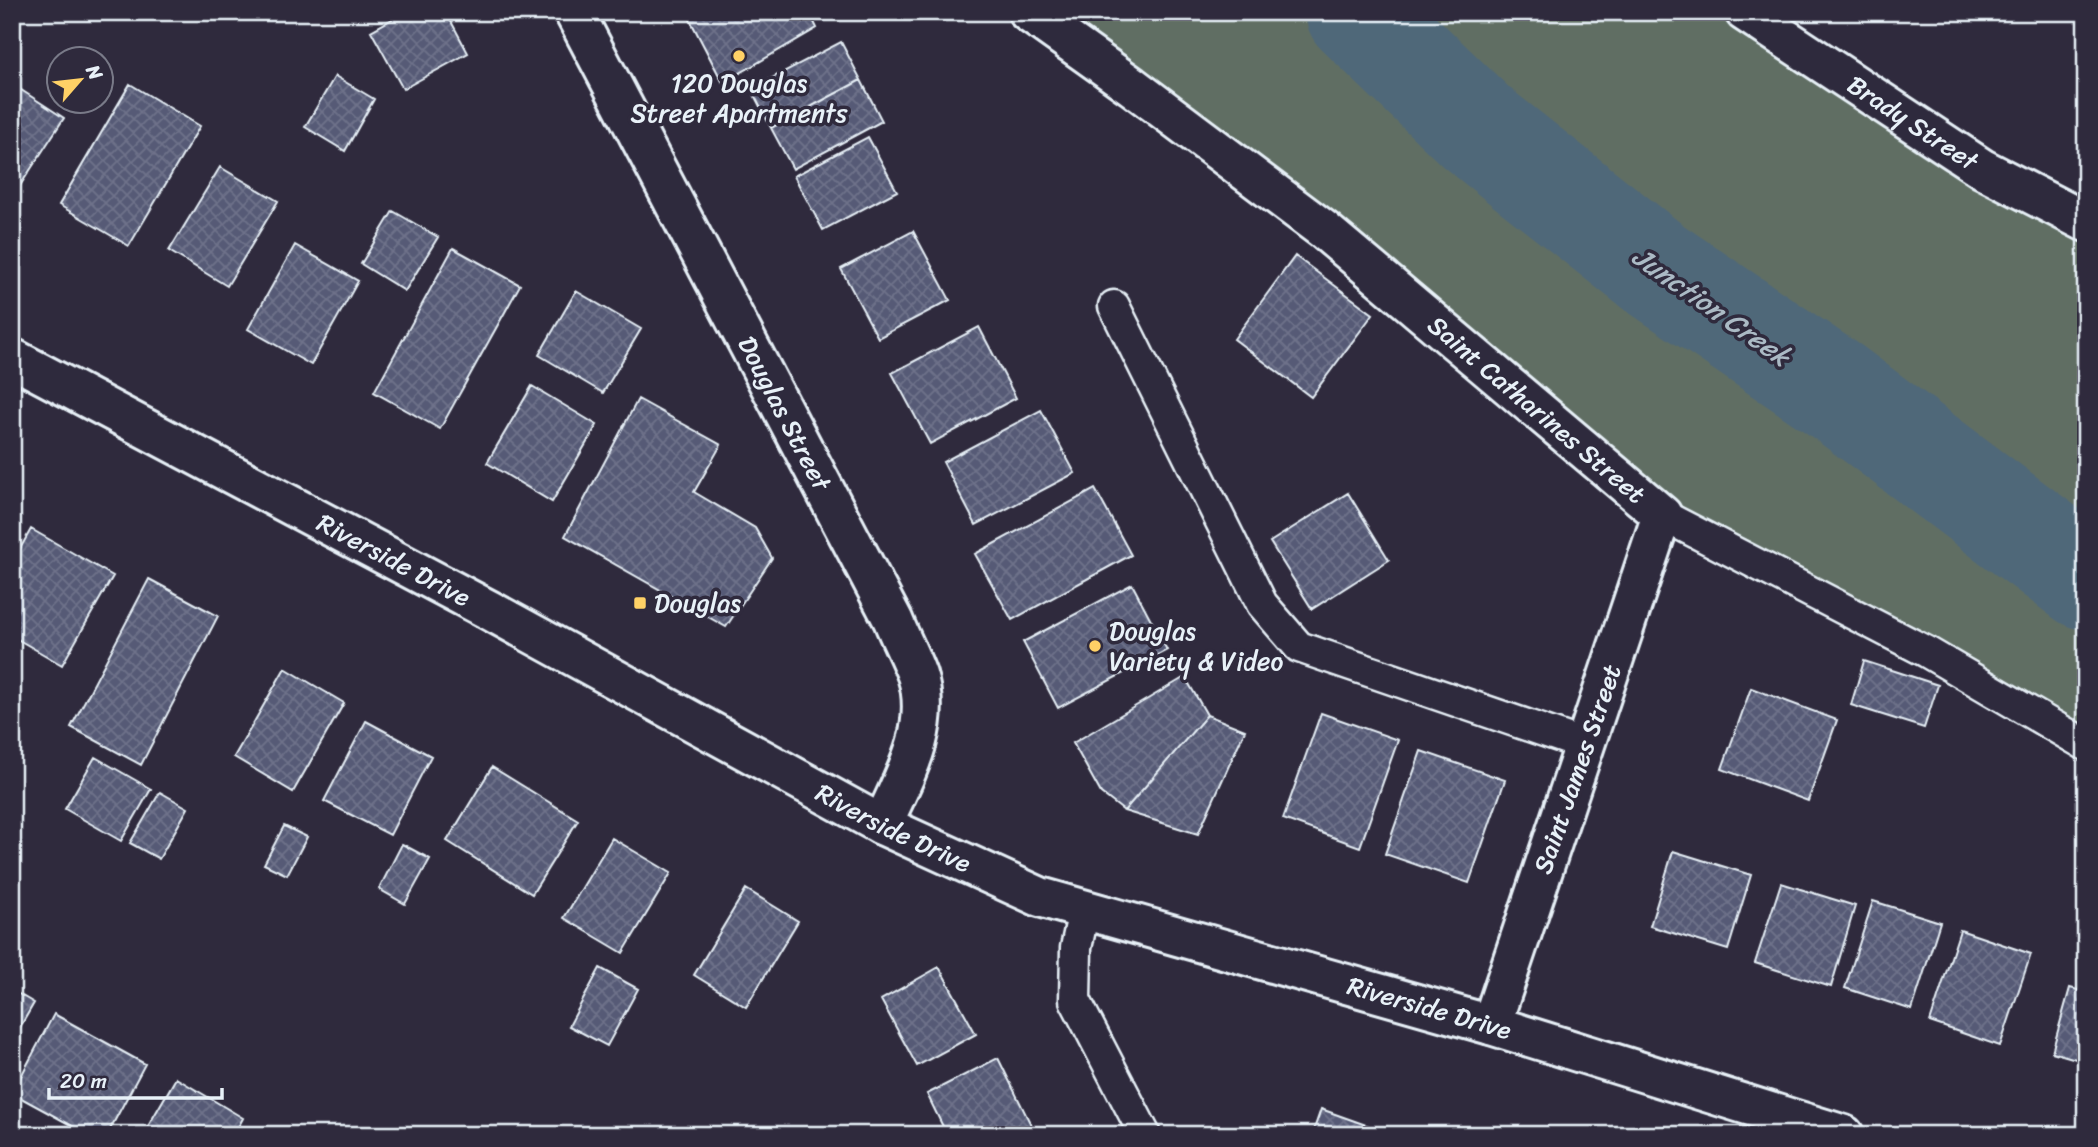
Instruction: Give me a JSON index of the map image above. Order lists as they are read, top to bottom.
{
  "streets": {
    "street": [
      "Brady Street",
      "Saint Catharines Street",
      "Douglas Street",
      "Riverside Drive",
      "Saint James Street"
    ]
  },
  "crossings": [
    ["Saint Catharines Street", "Saint James Street"],
    ["Douglas Street", "Riverside Drive"],
    ["Riverside Drive", "Saint James Street"]
  ],
  "water": ["Junction Creek"],
  "places": {
    "other": ["120 Douglas Street Apartments", "Douglas Variety & Video"],
    "transit": ["Douglas"]
  },
  "scale_bar": "20 m",
  "north": "top right"
}
